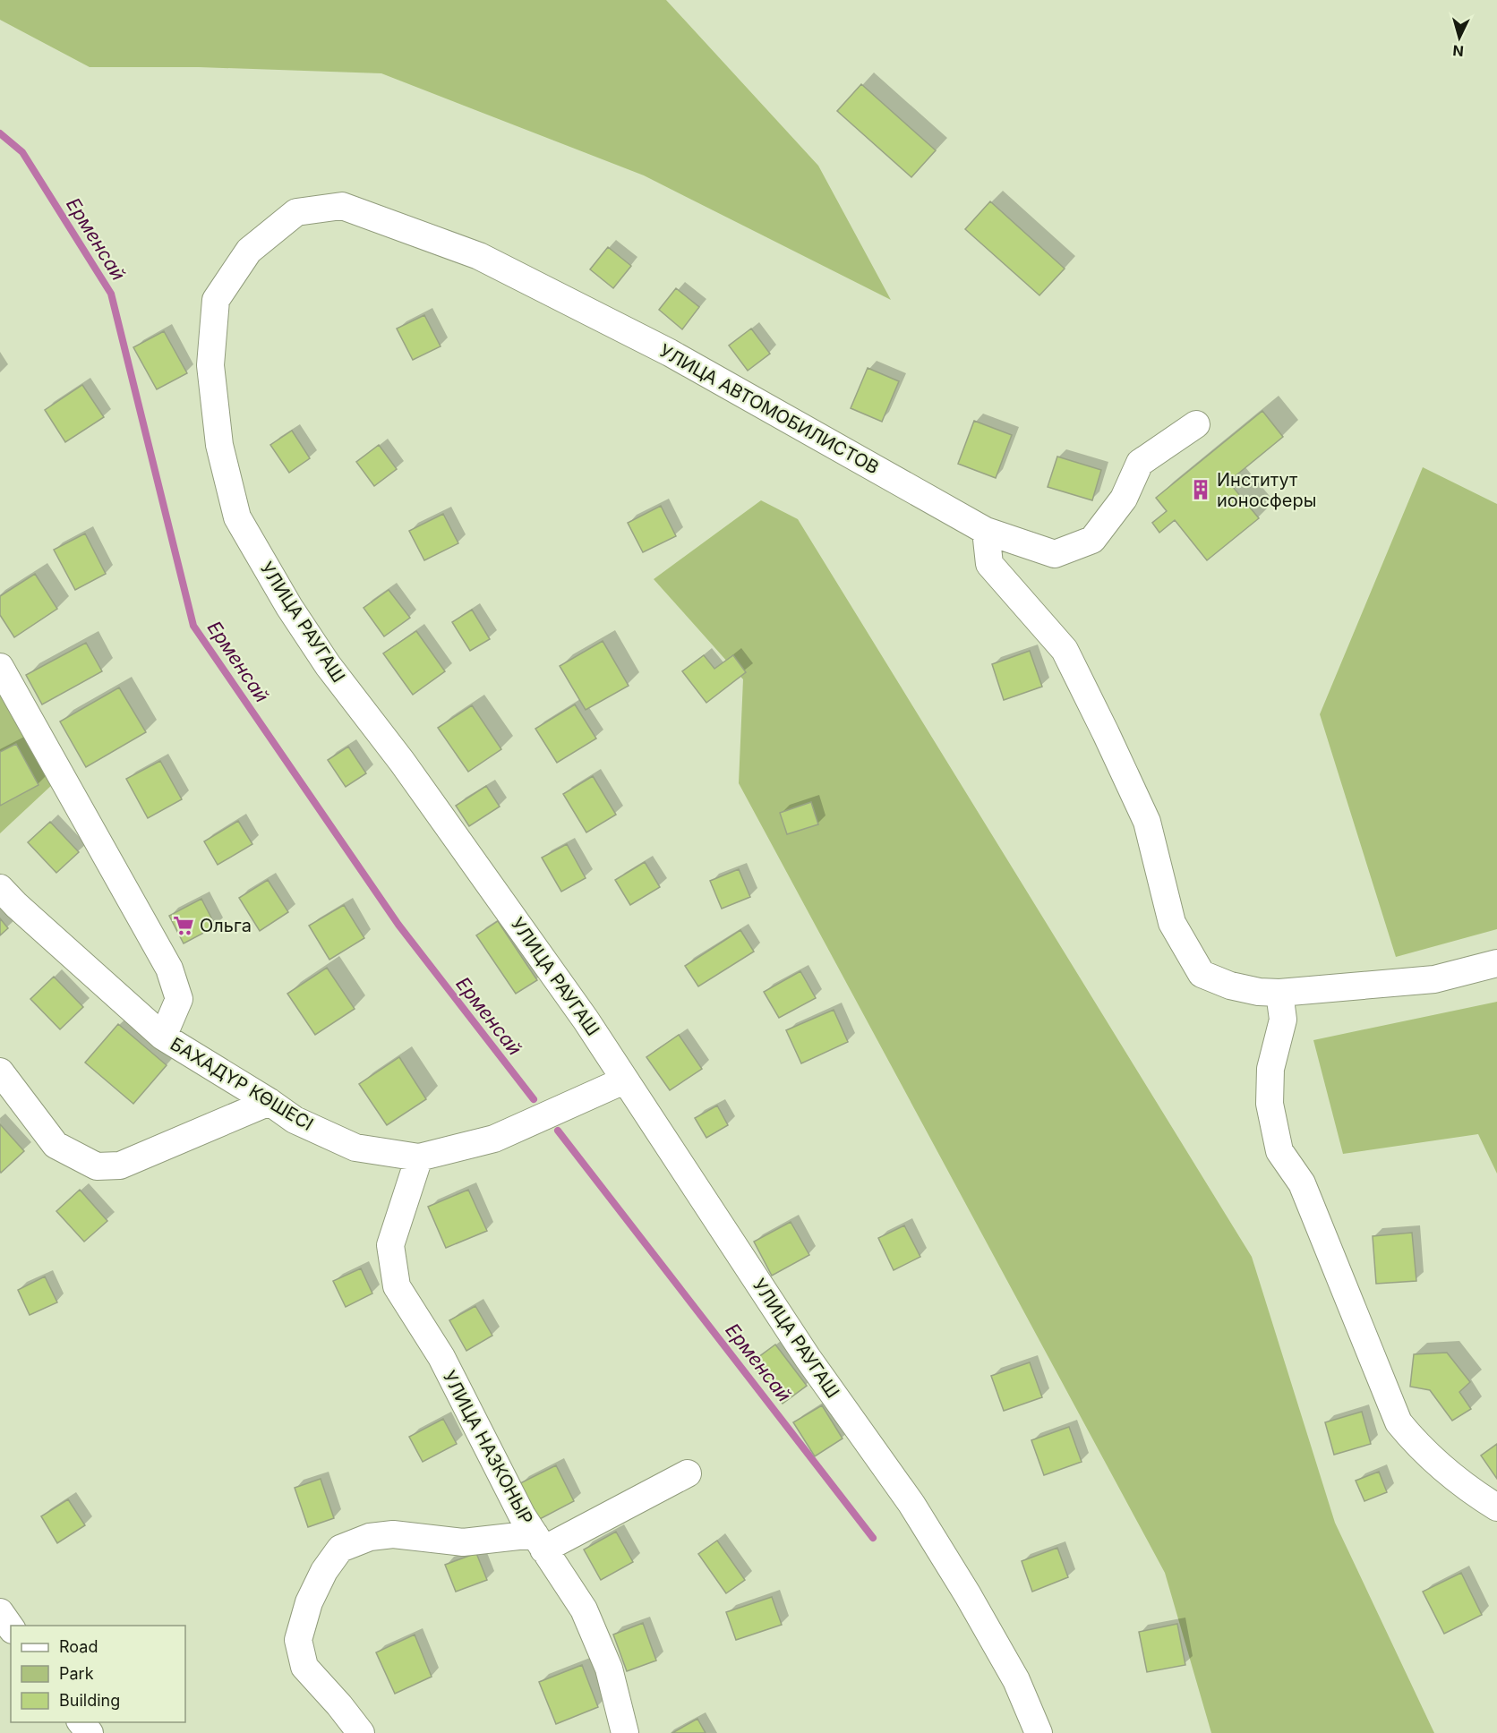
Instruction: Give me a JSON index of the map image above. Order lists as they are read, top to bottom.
{
  "streets": {
    "street": [
      "УЛИЦА АВТОМОБИЛИСТОВ",
      "УЛИЦА РАУГАШ",
      "БАХАДҮР КӨШЕСІ",
      "УЛИЦА НАЗКОНЫР"
    ]
  },
  "crossings": [
    ["УЛИЦА АВТОМОБИЛИСТОВ", "УЛИЦА РАУГАШ"],
    ["УЛИЦА РАУГАШ", "БАХАДҮР КӨШЕСІ"],
    ["БАХАДҮР КӨШЕСІ", "УЛИЦА НАЗКОНЫР"]
  ],
  "water": ["Ерменсай"],
  "places": {
    "building": ["Институт ионосферы"],
    "supermarket": ["Ольга"]
  },
  "legend": ["Road", "Park", "Building"],
  "north": "bottom"
}
